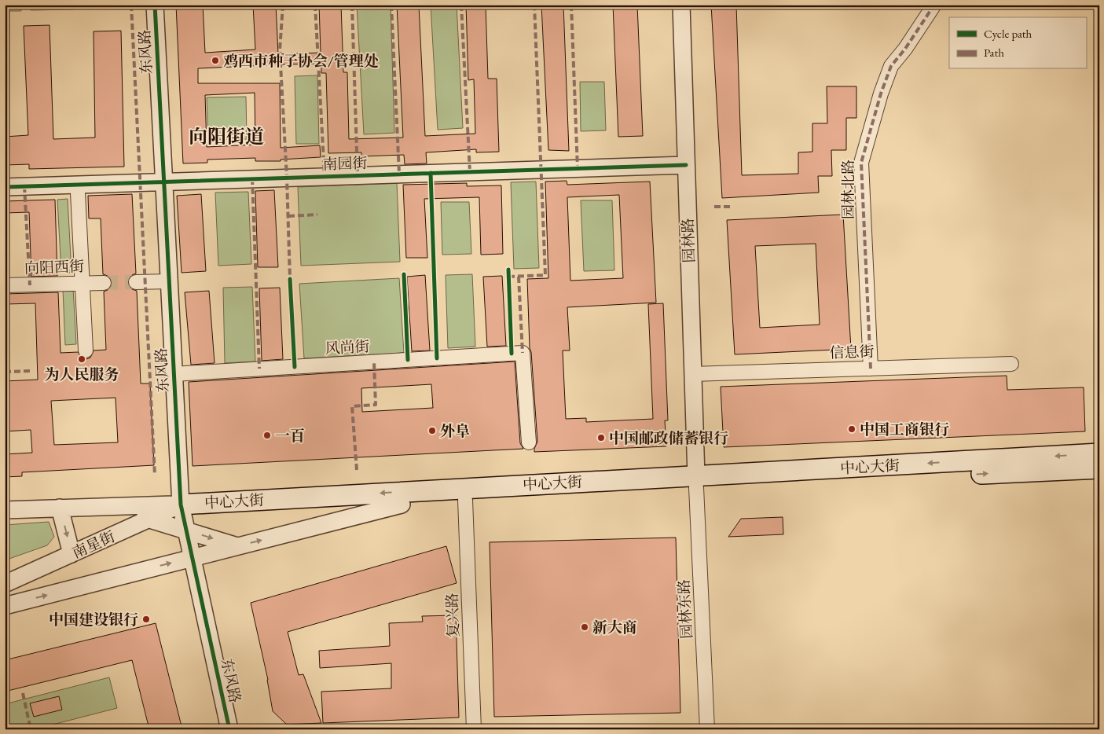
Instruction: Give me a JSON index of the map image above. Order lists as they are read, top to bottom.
{
  "streets": {
    "main road": ["中心大街"],
    "street": [
      "东风路",
      "南园街",
      "园林北路",
      "园林路",
      "向阳西街",
      "风尚街",
      "信息街",
      "南星街",
      "园林东路",
      "复兴路"
    ]
  },
  "crossings": [
    ["东风路", "南园街"],
    ["东风路", "风尚街"],
    ["东风路", "中心大街"],
    ["东风路", "南星街"],
    ["南园街", "园林路"],
    ["园林北路", "信息街"],
    ["园林路", "信息街"],
    ["园林路", "中心大街"],
    ["园林路", "园林东路"],
    ["中心大街", "南星街"],
    ["中心大街", "园林东路"],
    ["中心大街", "复兴路"]
  ],
  "districts": ["向阳街道"],
  "places": [
    "鸡西市种子协会/管理处",
    "为人民服务",
    "中国工商银行",
    "外阜",
    "一百",
    "中国邮政储蓄银行",
    "中国建设银行",
    "新大商"
  ],
  "legend": ["Cycle path", "Path"]
}
